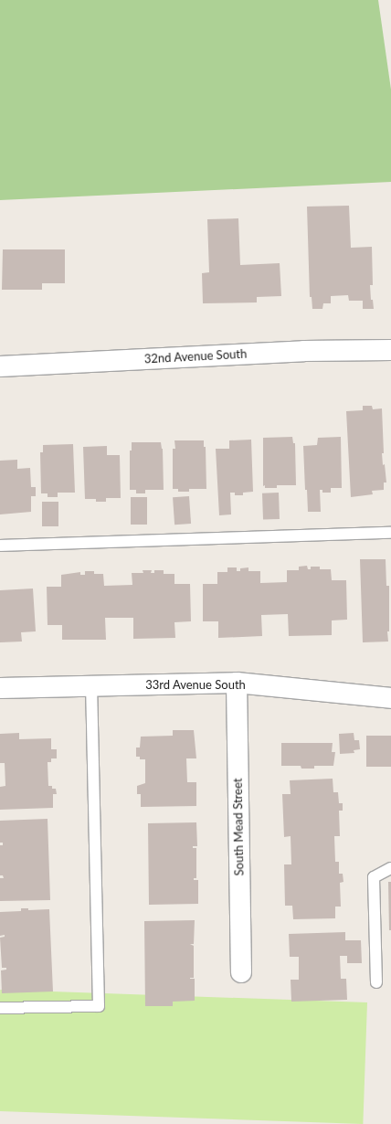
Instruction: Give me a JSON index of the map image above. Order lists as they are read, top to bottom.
{
  "streets": {
    "street": ["32nd Avenue South", "33rd Avenue South", "South Mead Street"]
  },
  "crossings": [
    ["33rd Avenue South", "South Mead Street"]
  ]
}
